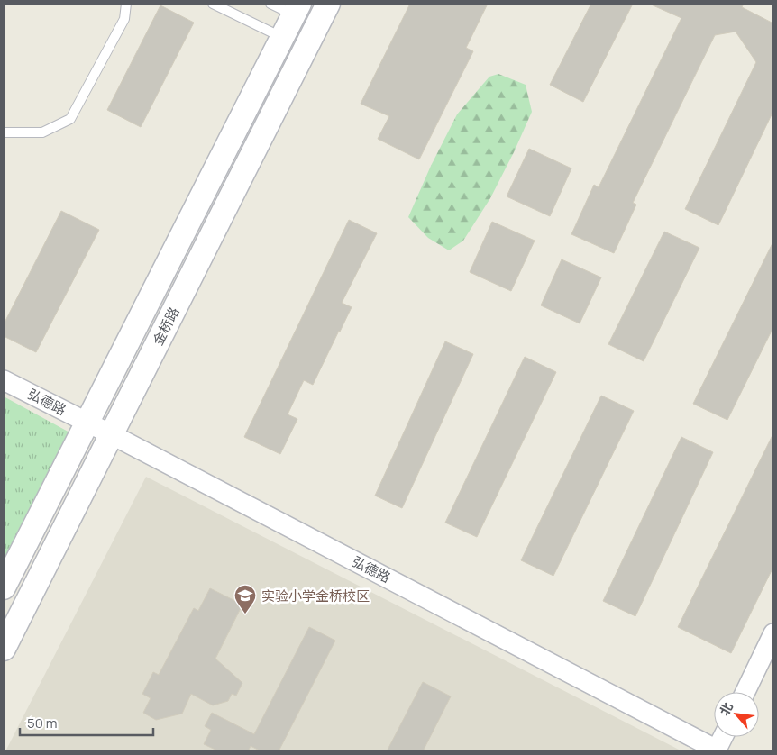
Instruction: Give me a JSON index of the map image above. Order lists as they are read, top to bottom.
{
  "streets": {
    "street": ["金桥路", "弘德路"]
  },
  "crossings": [
    ["金桥路", "弘德路"]
  ],
  "places": {
    "school or university": ["实验小学金桥校区"]
  },
  "scale_bar": "50 m",
  "north": "top left"
}
